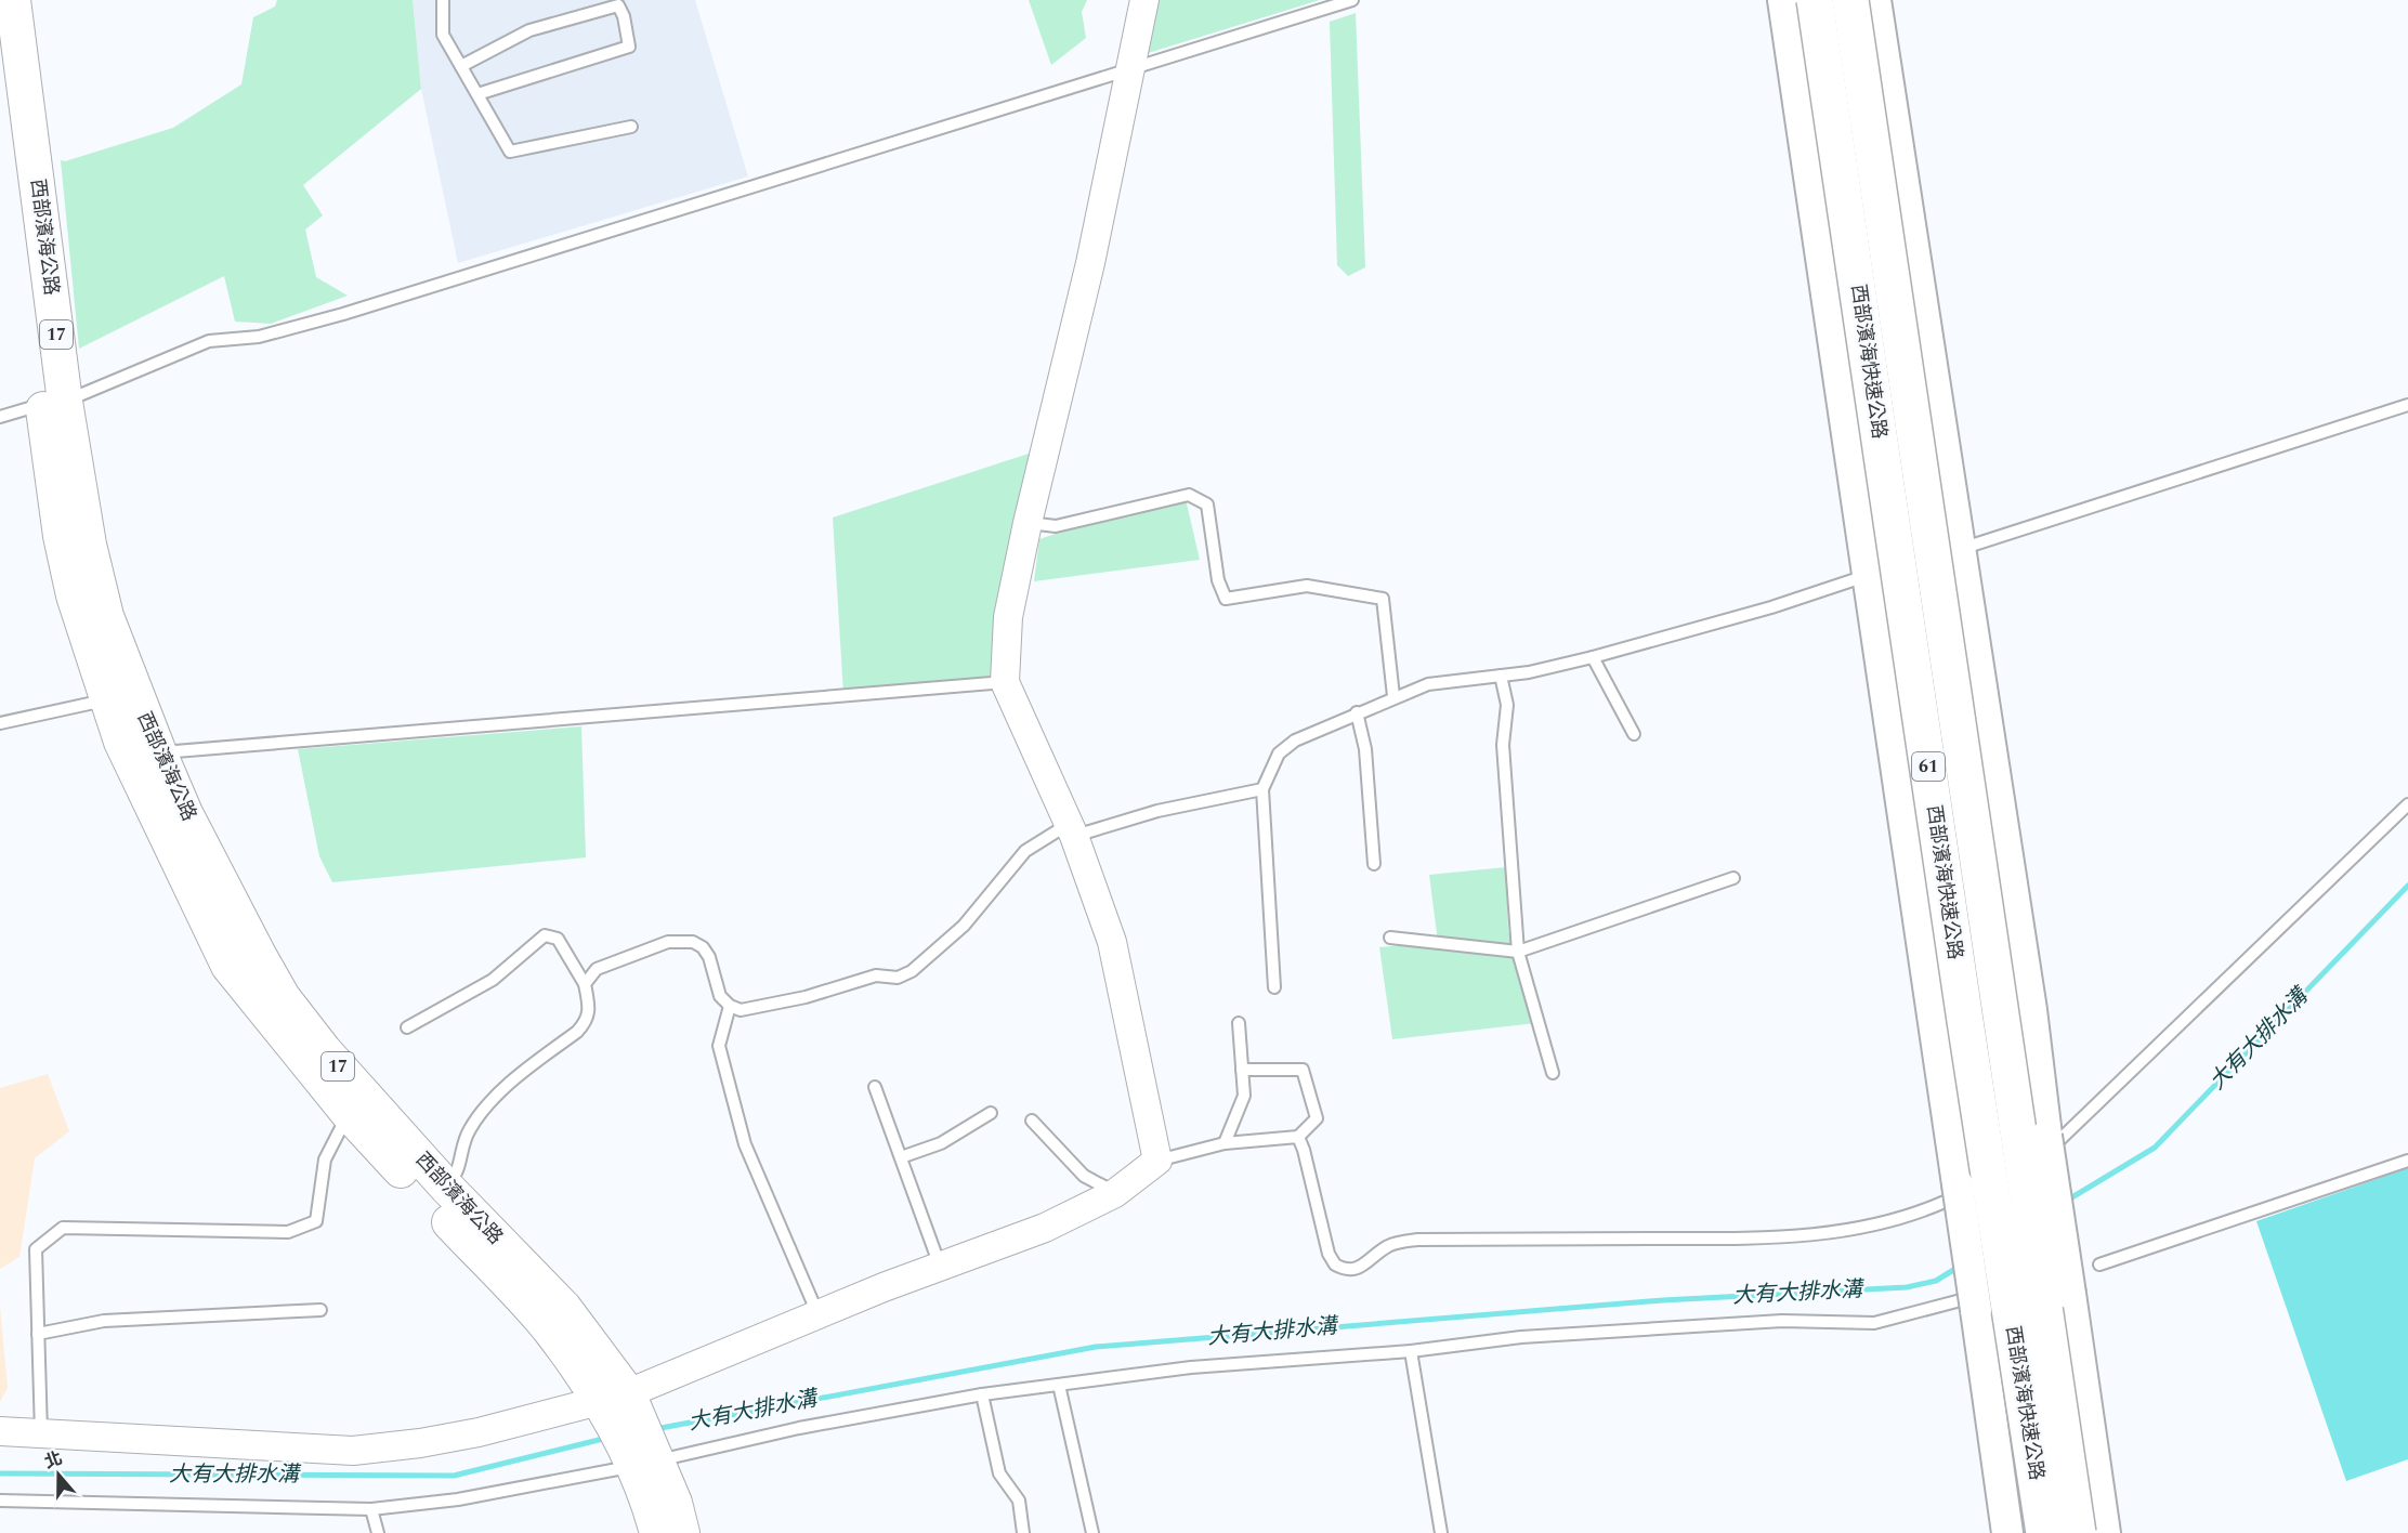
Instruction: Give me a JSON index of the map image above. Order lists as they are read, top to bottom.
{
  "streets": {
    "highway": ["西部濱海快速公路", "61"],
    "main road": ["西部濱海公路", "17"]
  },
  "crossings": [
    ["西部濱海公路", "17"]
  ],
  "water": ["大有大排水溝"],
  "north": "top"
}
